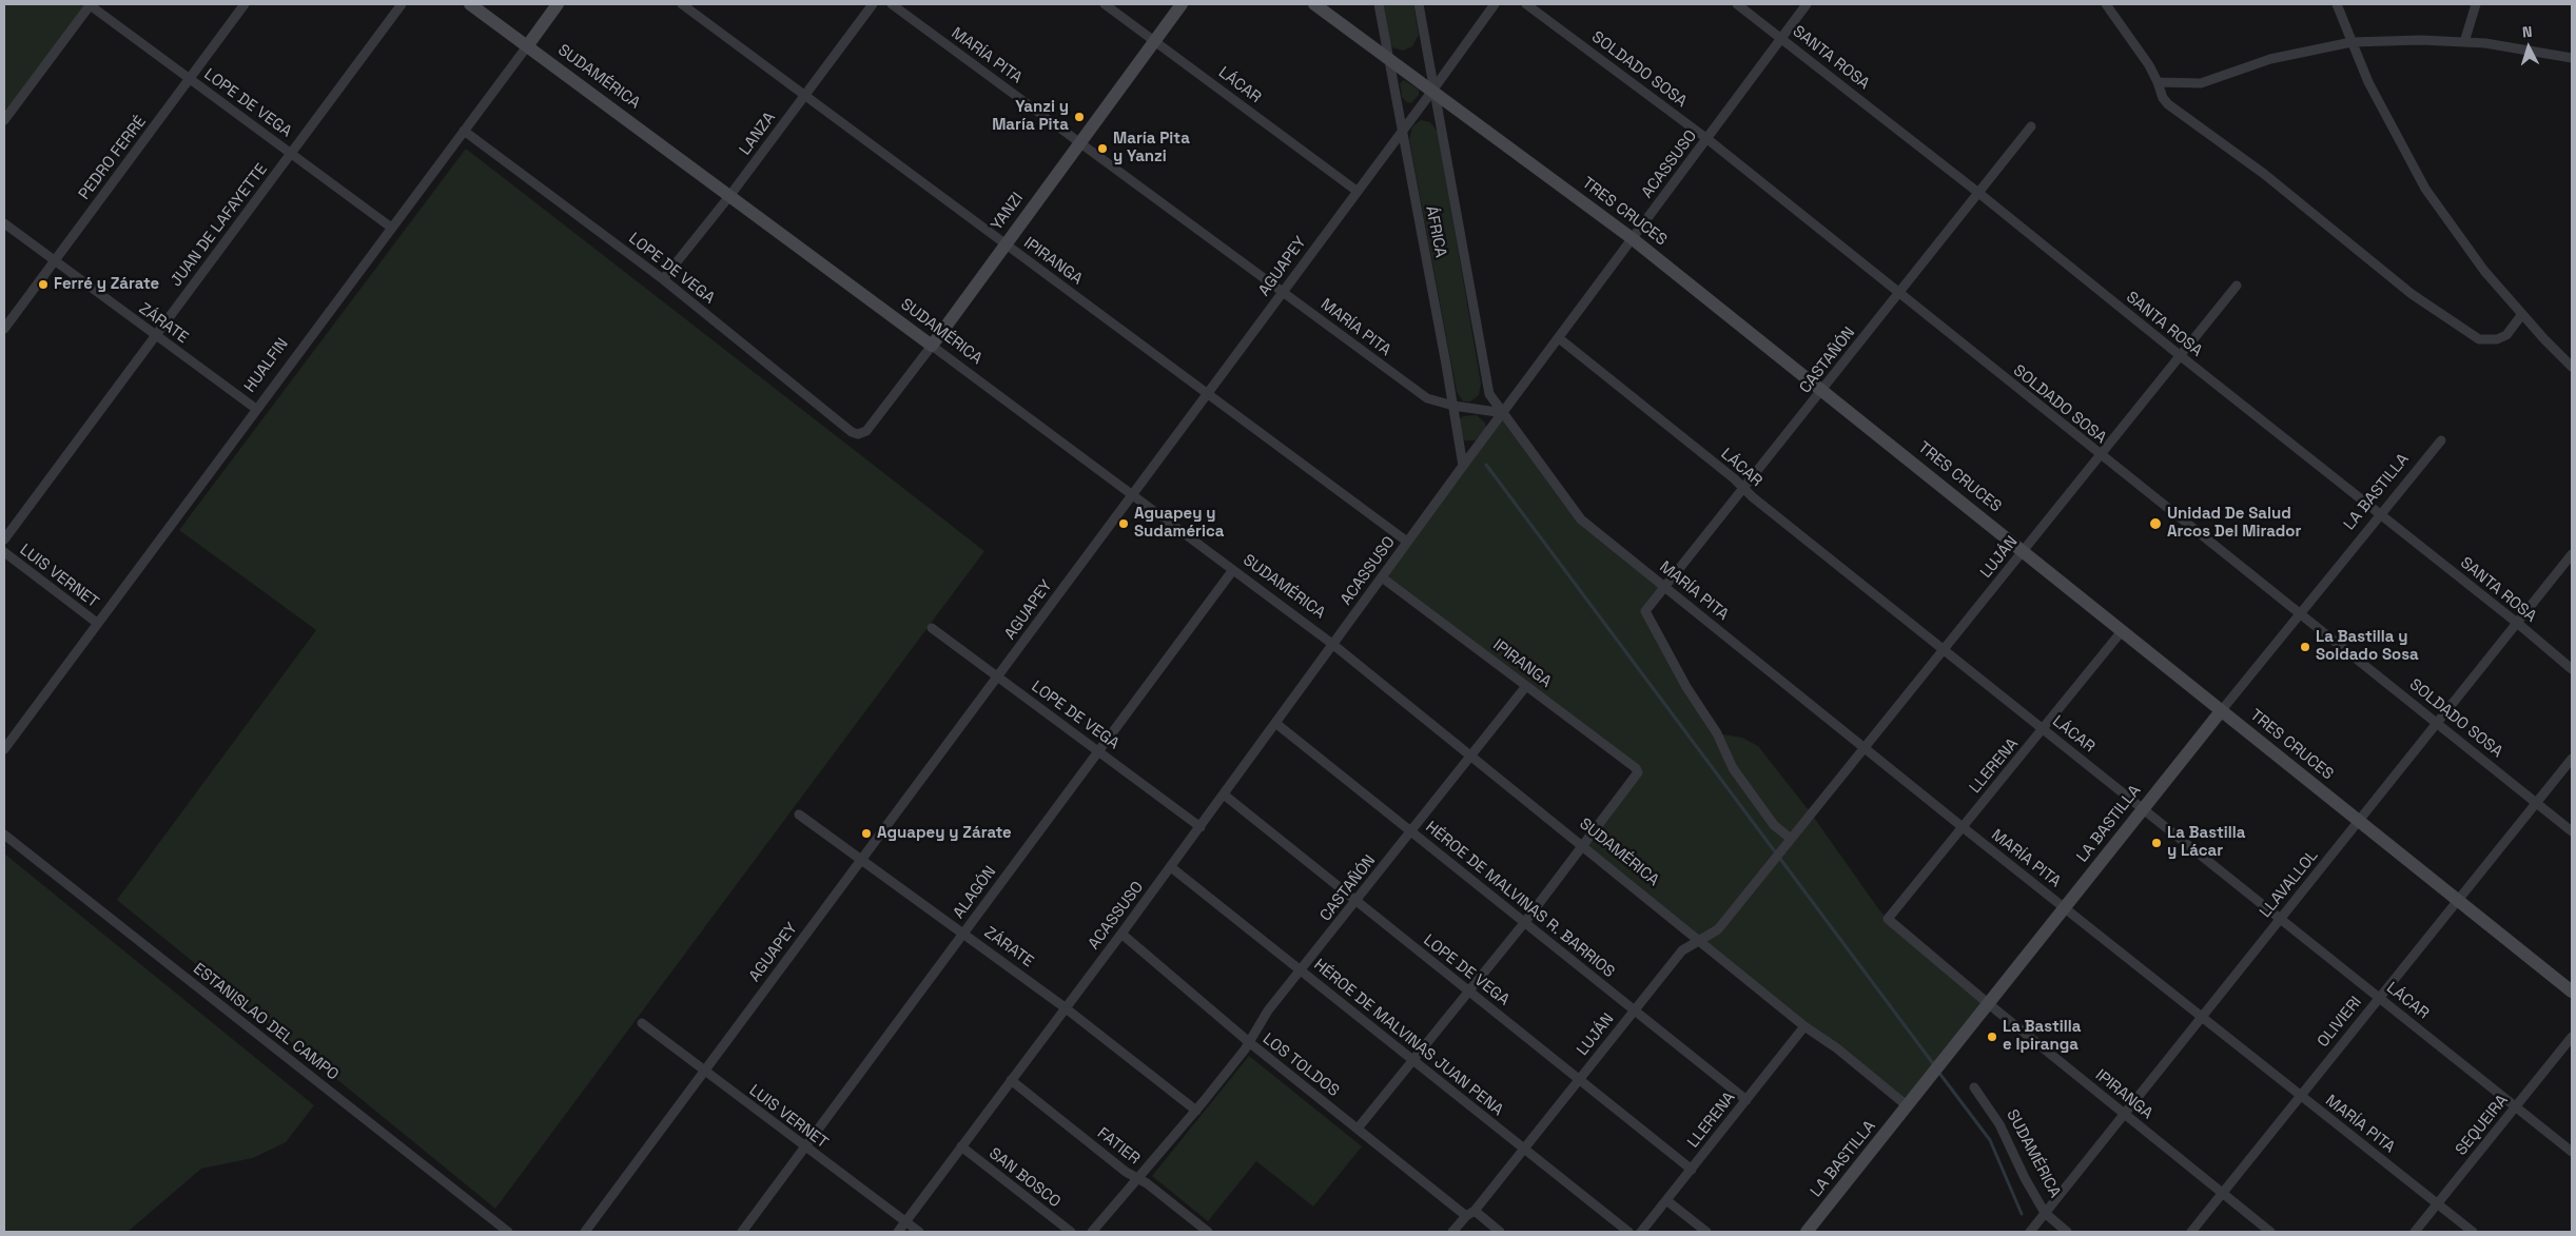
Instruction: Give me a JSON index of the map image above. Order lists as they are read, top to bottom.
{
  "streets": {
    "street": [
      "MARÍA PITA",
      "SANTA ROSA",
      "SOLDADO SOSA",
      "SUDAMÉRICA",
      "LÁCAR",
      "LOPE DE VEGA",
      "LANZA",
      "PEDRO FERRÉ",
      "ACASSUSO",
      "YANZI",
      "TRES CRUCES",
      "JUAN DE LAFAYETTE",
      "ÁFRICA",
      "IPIRANGA",
      "AGUAPEY",
      "ZÁRATE",
      "CASTAÑÓN",
      "HUALFIN",
      "LA BASTILLA",
      "LUJÁN",
      "LUIS VERNET",
      "LLERENA",
      "LLAVALLOL",
      "ALAGÓN",
      "HÉROE DE MALVINAS R. BARRIOS",
      "ESTANISLAO DEL CAMPO",
      "OLIVIERI",
      "HÉROE DE MALVINAS JUAN PENA",
      "LOS TOLDOS",
      "SEQUEIRA",
      "FATIER",
      "SAN BOSCO"
    ]
  },
  "crossings": [
    ["MARÍA PITA", "ACASSUSO"],
    ["MARÍA PITA", "YANZI"],
    ["MARÍA PITA", "ÁFRICA"],
    ["MARÍA PITA", "AGUAPEY"],
    ["MARÍA PITA", "CASTAÑÓN"],
    ["MARÍA PITA", "LA BASTILLA"],
    ["MARÍA PITA", "LUJÁN"],
    ["MARÍA PITA", "LLERENA"],
    ["MARÍA PITA", "LLAVALLOL"],
    ["MARÍA PITA", "OLIVIERI"],
    ["MARÍA PITA", "SEQUEIRA"],
    ["SANTA ROSA", "ACASSUSO"],
    ["SANTA ROSA", "CASTAÑÓN"],
    ["SANTA ROSA", "LA BASTILLA"],
    ["SANTA ROSA", "LUJÁN"],
    ["SANTA ROSA", "LLAVALLOL"],
    ["SOLDADO SOSA", "ACASSUSO"],
    ["SOLDADO SOSA", "CASTAÑÓN"],
    ["SOLDADO SOSA", "LA BASTILLA"],
    ["SOLDADO SOSA", "LUJÁN"],
    ["SOLDADO SOSA", "LLAVALLOL"],
    ["SOLDADO SOSA", "OLIVIERI"],
    ["SUDAMÉRICA", "LANZA"],
    ["SUDAMÉRICA", "ACASSUSO"],
    ["SUDAMÉRICA", "YANZI"],
    ["SUDAMÉRICA", "IPIRANGA"],
    ["SUDAMÉRICA", "AGUAPEY"],
    ["SUDAMÉRICA", "CASTAÑÓN"],
    ["SUDAMÉRICA", "HUALFIN"],
    ["SUDAMÉRICA", "LA BASTILLA"],
    ["SUDAMÉRICA", "LUJÁN"],
    ["SUDAMÉRICA", "LLERENA"],
    ["SUDAMÉRICA", "LLAVALLOL"],
    ["SUDAMÉRICA", "ALAGÓN"],
    ["LÁCAR", "ACASSUSO"],
    ["LÁCAR", "YANZI"],
    ["LÁCAR", "AGUAPEY"],
    ["LÁCAR", "CASTAÑÓN"],
    ["LÁCAR", "LA BASTILLA"],
    ["LÁCAR", "LUJÁN"],
    ["LÁCAR", "LLERENA"],
    ["LÁCAR", "LLAVALLOL"],
    ["LÁCAR", "OLIVIERI"],
    ["LÁCAR", "SEQUEIRA"],
    ["LOPE DE VEGA", "LANZA"],
    ["LOPE DE VEGA", "PEDRO FERRÉ"],
    ["LOPE DE VEGA", "ACASSUSO"],
    ["LOPE DE VEGA", "YANZI"],
    ["LOPE DE VEGA", "JUAN DE LAFAYETTE"],
    ["LOPE DE VEGA", "AGUAPEY"],
    ["LOPE DE VEGA", "CASTAÑÓN"],
    ["LOPE DE VEGA", "HUALFIN"],
    ["LOPE DE VEGA", "LUJÁN"],
    ["LOPE DE VEGA", "LLERENA"],
    ["LOPE DE VEGA", "ALAGÓN"],
    ["LANZA", "IPIRANGA"],
    ["PEDRO FERRÉ", "ZÁRATE"],
    ["ACASSUSO", "TRES CRUCES"],
    ["ACASSUSO", "ÁFRICA"],
    ["ACASSUSO", "IPIRANGA"],
    ["ACASSUSO", "ZÁRATE"],
    ["ACASSUSO", "LUIS VERNET"],
    ["ACASSUSO", "HÉROE DE MALVINAS R. BARRIOS"],
    ["ACASSUSO", "HÉROE DE MALVINAS JUAN PENA"],
    ["ACASSUSO", "LOS TOLDOS"],
    ["ACASSUSO", "FATIER"],
    ["ACASSUSO", "SAN BOSCO"],
    ["YANZI", "IPIRANGA"],
    ["TRES CRUCES", "ÁFRICA"],
    ["TRES CRUCES", "AGUAPEY"],
    ["TRES CRUCES", "CASTAÑÓN"],
    ["TRES CRUCES", "LA BASTILLA"],
    ["TRES CRUCES", "LUJÁN"],
    ["TRES CRUCES", "LLERENA"],
    ["TRES CRUCES", "LLAVALLOL"],
    ["TRES CRUCES", "OLIVIERI"],
    ["JUAN DE LAFAYETTE", "ZÁRATE"],
    ["ÁFRICA", "AGUAPEY"],
    ["IPIRANGA", "AGUAPEY"],
    ["IPIRANGA", "CASTAÑÓN"],
    ["IPIRANGA", "LA BASTILLA"],
    ["IPIRANGA", "LLERENA"],
    ["IPIRANGA", "LLAVALLOL"],
    ["IPIRANGA", "OLIVIERI"],
    ["AGUAPEY", "ZÁRATE"],
    ["AGUAPEY", "LUIS VERNET"],
    ["ZÁRATE", "CASTAÑÓN"],
    ["ZÁRATE", "HUALFIN"],
    ["ZÁRATE", "ALAGÓN"],
    ["CASTAÑÓN", "LUJÁN"],
    ["CASTAÑÓN", "HÉROE DE MALVINAS R. BARRIOS"],
    ["CASTAÑÓN", "HÉROE DE MALVINAS JUAN PENA"],
    ["CASTAÑÓN", "LOS TOLDOS"],
    ["CASTAÑÓN", "FATIER"],
    ["HUALFIN", "LUIS VERNET"],
    ["LUJÁN", "HÉROE DE MALVINAS R. BARRIOS"],
    ["LUJÁN", "HÉROE DE MALVINAS JUAN PENA"],
    ["LUJÁN", "LOS TOLDOS"],
    ["LUIS VERNET", "ALAGÓN"],
    ["LLERENA", "HÉROE DE MALVINAS R. BARRIOS"]
  ],
  "places": [
    "Yanzi y María Pita",
    "María Pita y Yanzi",
    "Ferré y Zárate",
    "Aguapey y Sudamérica",
    "Unidad De Salud Arcos Del Mirador",
    "La Bastilla y Soldado Sosa",
    "Aguapey y Zárate",
    "La Bastilla y Lácar",
    "La Bastilla e Ipiranga"
  ],
  "north": "top"
}
